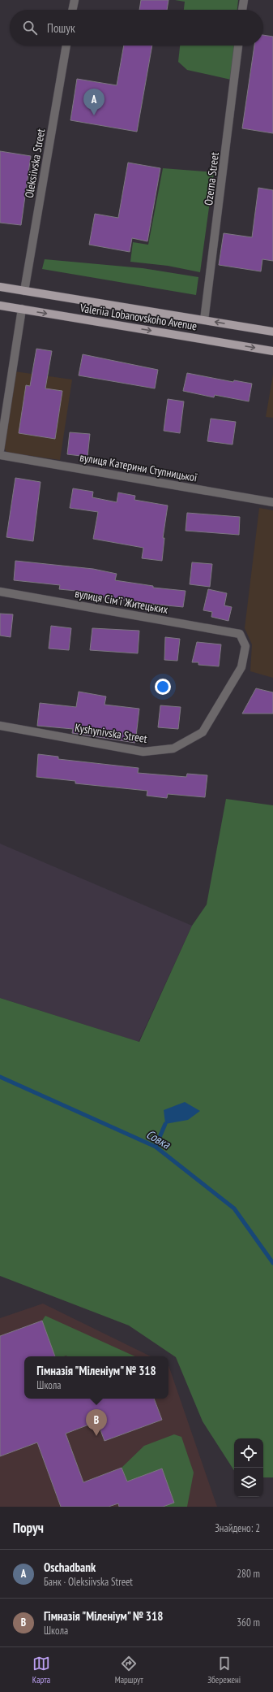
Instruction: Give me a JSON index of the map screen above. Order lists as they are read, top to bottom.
{
  "streets": {
    "main road": ["Valeriia Lobanovskoho Avenue"],
    "street": [
      "Oleksiivska Street",
      "Ozerna Street",
      "вулиця Катерини Ступницької",
      "вулиця Сімʼї Житецьких",
      "Kyshynivska Street"
    ]
  },
  "crossings": [
    ["Oleksiivska Street", "Valeriia Lobanovskoho Avenue"],
    ["Ozerna Street", "Valeriia Lobanovskoho Avenue"],
    ["вулиця Сімʼї Житецьких", "Kyshynivska Street"]
  ],
  "water": ["Совка"],
  "page": {
    "search": "Пошук",
    "pins": ["A", "B"],
    "popup": ["Гімназія \"Міленіум\" № 318", "Школа"],
    "heading": ["Поруч", "Знайдено: 2"],
    "list": [
      {
        "mark": "A",
        "name": "Oschadbank",
        "note": "Банк · Oleksiivska Street",
        "value": "280 m"
      },
      {
        "mark": "B",
        "name": "Гімназія \"Міленіум\" № 318",
        "note": "Школа",
        "value": "360 m"
      }
    ],
    "nav": ["Карта", "Маршрут", "Збережені"]
  }
}
